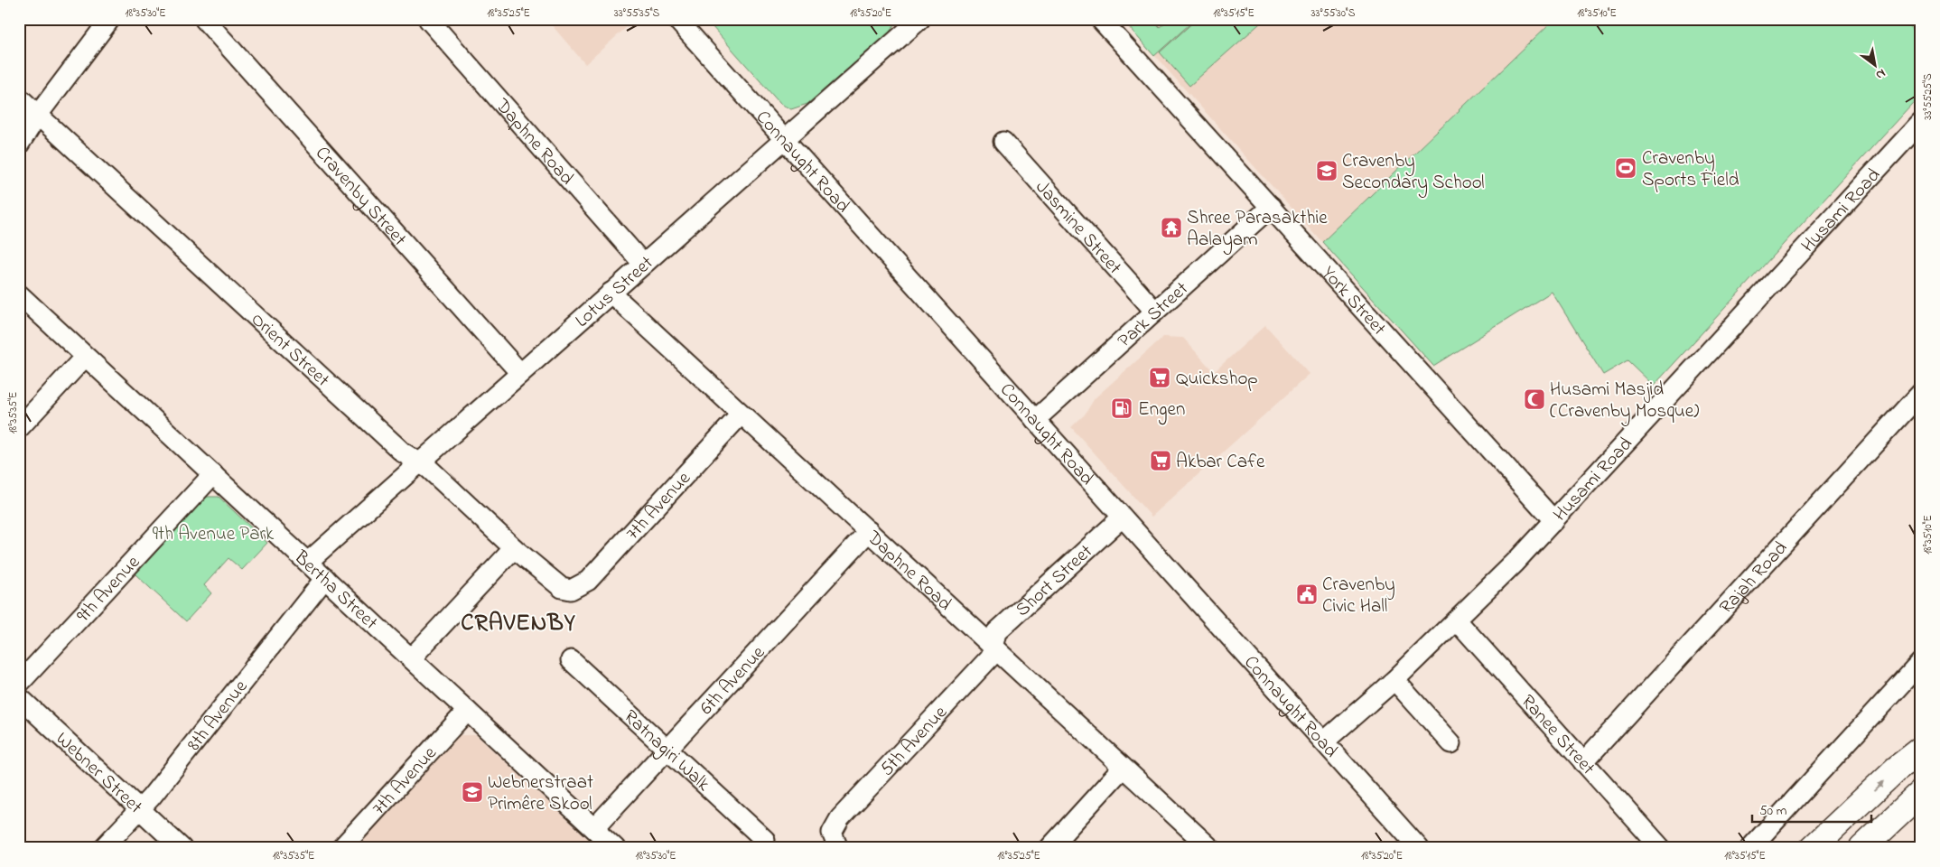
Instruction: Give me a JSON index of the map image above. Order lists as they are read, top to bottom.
{
  "streets": {
    "street": [
      "Daphne Road",
      "Connaught Road",
      "Cravenby Street",
      "Husami Road",
      "Jasmine Street",
      "Lotus Street",
      "York Street",
      "Park Street",
      "Orient Street",
      "7th Avenue",
      "Rajah Road",
      "Short Street",
      "9th Avenue",
      "Bertha Street",
      "6th Avenue",
      "8th Avenue",
      "Ranee Street",
      "5th Avenue",
      "Ratnagiri Walk",
      "Webner Street"
    ]
  },
  "crossings": [
    ["Daphne Road", "Lotus Street"],
    ["Daphne Road", "7th Avenue"],
    ["Daphne Road", "Short Street"],
    ["Daphne Road", "6th Avenue"],
    ["Daphne Road", "5th Avenue"],
    ["Connaught Road", "Husami Road"],
    ["Connaught Road", "Lotus Street"],
    ["Connaught Road", "Park Street"],
    ["Connaught Road", "Short Street"],
    ["Cravenby Street", "Lotus Street"],
    ["Husami Road", "York Street"],
    ["Husami Road", "Ranee Street"],
    ["Jasmine Street", "Park Street"],
    ["Lotus Street", "Orient Street"],
    ["Lotus Street", "Bertha Street"],
    ["York Street", "Park Street"],
    ["Orient Street", "7th Avenue"],
    ["7th Avenue", "Bertha Street"],
    ["Rajah Road", "Ranee Street"],
    ["Short Street", "5th Avenue"],
    ["9th Avenue", "Bertha Street"],
    ["Bertha Street", "6th Avenue"],
    ["Bertha Street", "8th Avenue"],
    ["6th Avenue", "Ratnagiri Walk"],
    ["8th Avenue", "Webner Street"]
  ],
  "districts": ["CRAVENBY"],
  "parks": ["9th Avenue Park"],
  "places": {
    "sports": ["Cravenby Sports Field"],
    "school or university": ["Cravenby Secondary School", "Webnerstraat Primêre Skool"],
    "temple": ["Shree Parasakthie Aalayam"],
    "supermarket": ["Quickshop", "Akbar Cafe"],
    "mosque": ["Husami Masjid (Cravenby Mosque)"],
    "fuel station": ["Engen"],
    "public building": ["Cravenby Civic Hall"]
  },
  "scale_bar": "50 m",
  "north": "bottom right",
  "coordinates": [
    "18°35'30\"E",
    "18°35'25\"E",
    "33°55'35\"S",
    "18°35'20\"E",
    "18°35'15\"E",
    "33°55'30\"S",
    "18°35'10\"E",
    "33°55'25\"S",
    "18°35'35\"E"
  ]
}
